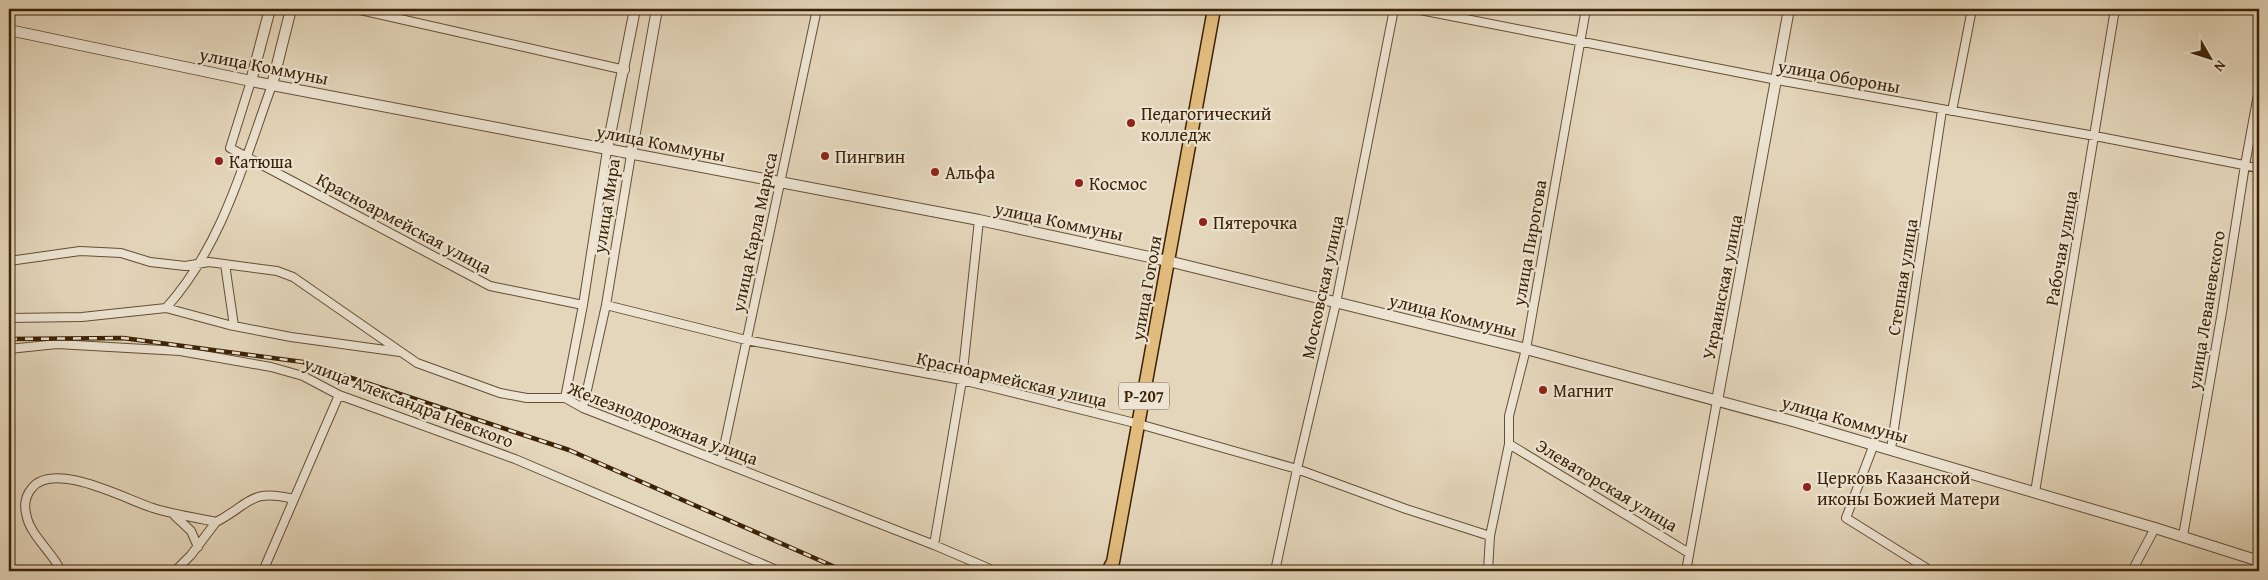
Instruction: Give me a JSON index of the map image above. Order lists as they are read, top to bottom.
{
  "streets": {
    "main road": ["улица Гоголя", "Р-207"],
    "street": [
      "улица Коммуны",
      "улица Обороны",
      "улица Мира",
      "Красноармейская улица",
      "улица Карла Маркса",
      "улица Пирогова",
      "Рабочая улица",
      "Степная улица",
      "Московская улица",
      "Украинская улица",
      "улица Леваневского",
      "улица Александра Невского",
      "Железнодорожная улица",
      "Элеваторская улица"
    ]
  },
  "crossings": [
    ["улица Коммуны", "улица Мира"],
    ["улица Коммуны", "Красноармейская улица"],
    ["улица Коммуны", "улица Карла Маркса"],
    ["улица Коммуны", "улица Пирогова"],
    ["улица Коммуны", "Рабочая улица"],
    ["улица Коммуны", "Степная улица"],
    ["улица Коммуны", "Московская улица"],
    ["улица Коммуны", "Украинская улица"],
    ["улица Коммуны", "улица Гоголя"],
    ["улица Коммуны", "улица Леваневского"],
    ["улица Обороны", "улица Пирогова"],
    ["улица Обороны", "Рабочая улица"],
    ["улица Обороны", "Степная улица"],
    ["улица Обороны", "Украинская улица"],
    ["улица Обороны", "улица Леваневского"],
    ["улица Мира", "Красноармейская улица"],
    ["улица Мира", "Железнодорожная улица"],
    ["Красноармейская улица", "улица Карла Маркса"],
    ["Красноармейская улица", "улица Пирогова"],
    ["Красноармейская улица", "Московская улица"],
    ["Красноармейская улица", "улица Гоголя"],
    ["улица Карла Маркса", "Железнодорожная улица"],
    ["улица Пирогова", "Элеваторская улица"],
    ["Украинская улица", "Элеваторская улица"]
  ],
  "places": [
    "Педагогический колледж",
    "Пингвин",
    "Катюша",
    "Альфа",
    "Космос",
    "Пятерочка",
    "Магнит",
    "Церковь Казанской иконы Божией Матери"
  ],
  "north": "bottom right"
}
